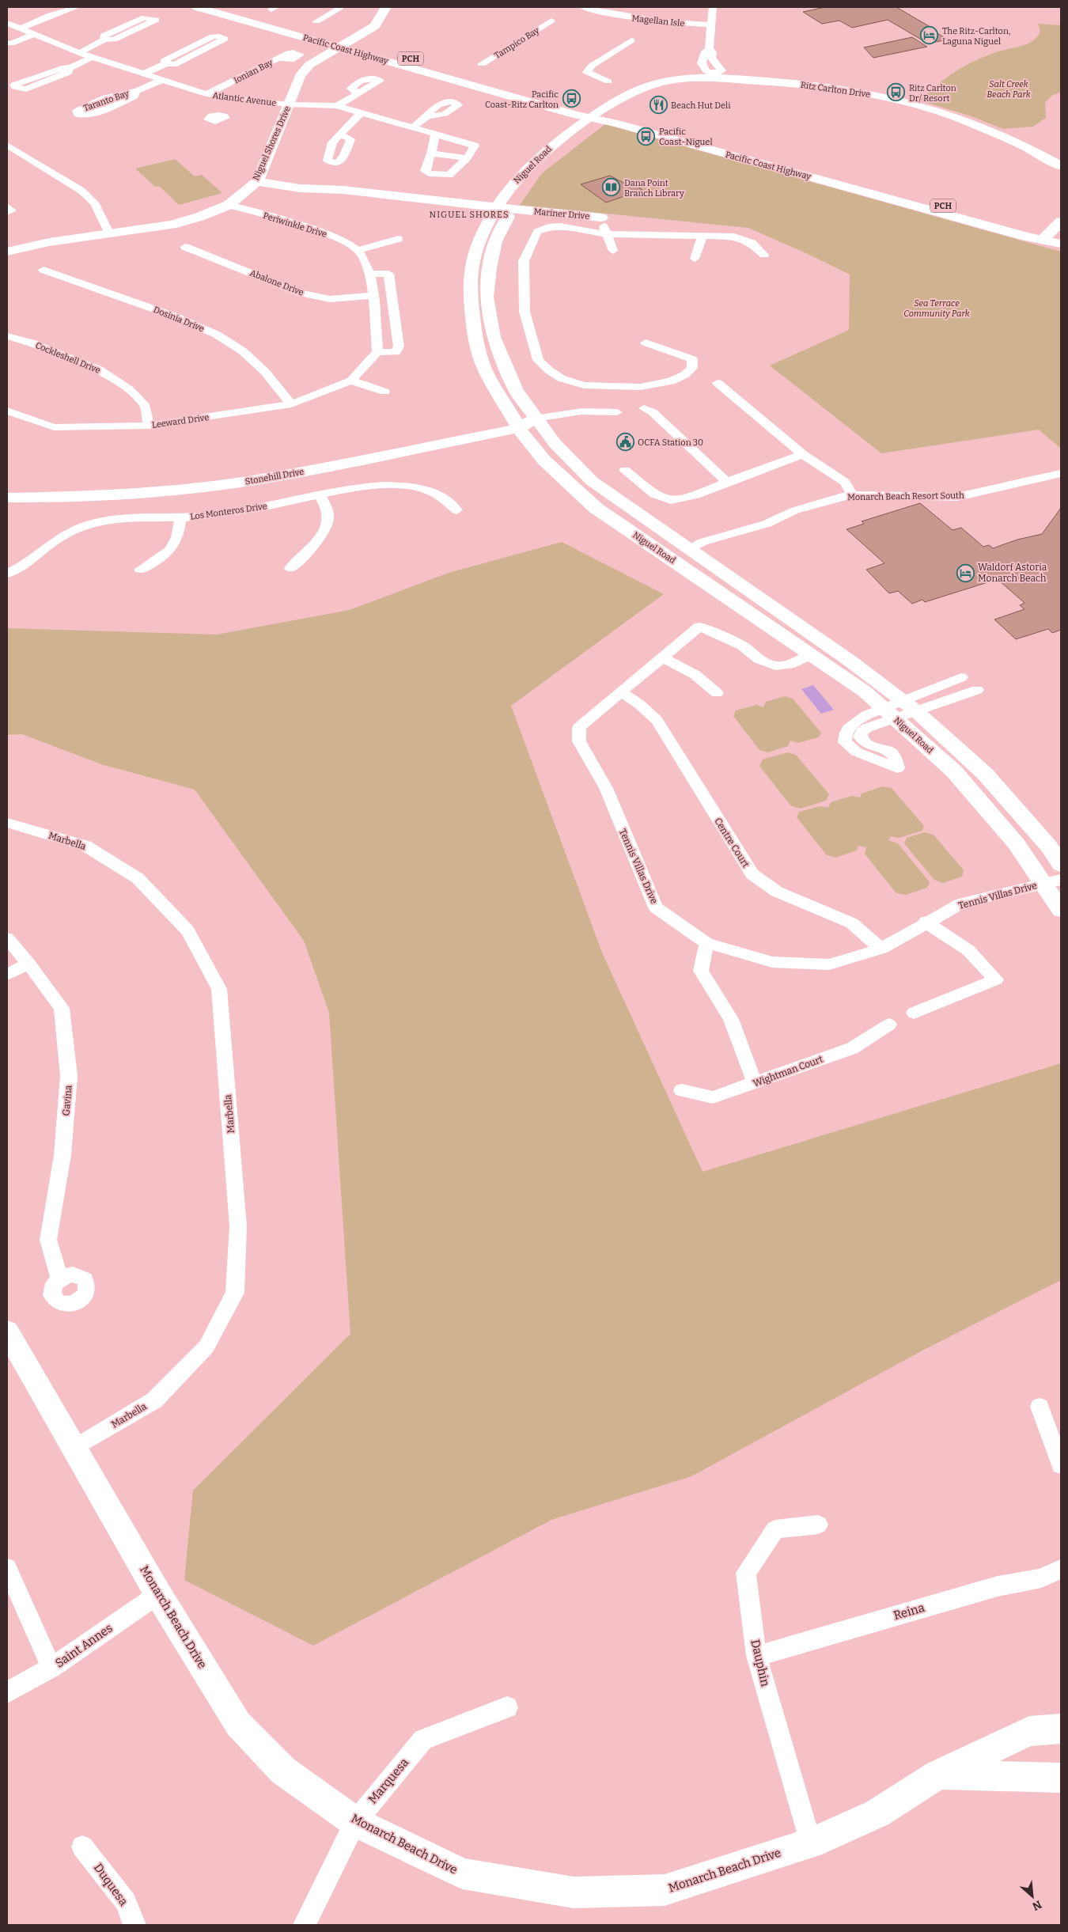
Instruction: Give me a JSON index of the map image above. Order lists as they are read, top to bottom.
{
  "streets": {
    "main road": [
      "Pacific Coast Highway",
      "PCH",
      "Ritz Carlton Drive",
      "Niguel Shores Drive",
      "Niguel Road",
      "Mariner Drive",
      "Stonehill Drive",
      "Monarch Beach Drive"
    ],
    "street": [
      "Magellan Isle",
      "Tampico Bay",
      "Ionian Bay",
      "Atlantic Avenue",
      "Taranto Bay",
      "Periwinkle Drive",
      "Abalone Drive",
      "Dosinia Drive",
      "Cockleshell Drive",
      "Leeward Drive",
      "Monarch Beach Resort South",
      "Los Monteros Drive",
      "Marbella",
      "Centre Court",
      "Tennis Villas Drive",
      "Wightman Court",
      "Gavina",
      "Reina",
      "Saint Annes",
      "Dauphin",
      "Marquesa",
      "Duquesa"
    ]
  },
  "crossings": [
    ["Pacific Coast Highway", "Ritz Carlton Drive"],
    ["Pacific Coast Highway", "Niguel Road"],
    ["Ionian Bay", "Atlantic Avenue"],
    ["Ritz Carlton Drive", "Niguel Road"],
    ["Atlantic Avenue", "Taranto Bay"],
    ["Atlantic Avenue", "Niguel Shores Drive"],
    ["Niguel Shores Drive", "Mariner Drive"],
    ["Niguel Shores Drive", "Periwinkle Drive"],
    ["Niguel Road", "Mariner Drive"],
    ["Niguel Road", "Stonehill Drive"],
    ["Niguel Road", "Monarch Beach Resort South"],
    ["Niguel Road", "Tennis Villas Drive"],
    ["Dosinia Drive", "Leeward Drive"],
    ["Cockleshell Drive", "Leeward Drive"],
    ["Marbella", "Monarch Beach Drive"],
    ["Centre Court", "Tennis Villas Drive"],
    ["Reina", "Dauphin"],
    ["Monarch Beach Drive", "Saint Annes"],
    ["Monarch Beach Drive", "Dauphin"],
    ["Monarch Beach Drive", "Marquesa"]
  ],
  "districts": ["NIGUEL SHORES"],
  "parks": ["Salt Creek Beach Park", "Sea Terrace Community Park"],
  "places": {
    "hotel": ["The Ritz-Carlton, Laguna Niguel", "Waldorf Astoria Monarch Beach"],
    "bus stop": ["Ritz Carlton Dr/ Resort", "Pacific Coast-Ritz Carlton", "Pacific Coast-Niguel"],
    "restaurant": ["Beach Hut Deli"],
    "library": ["Dana Point Branch Library"],
    "public building": ["OCFA Station 30"]
  },
  "north": "bottom right"
}
